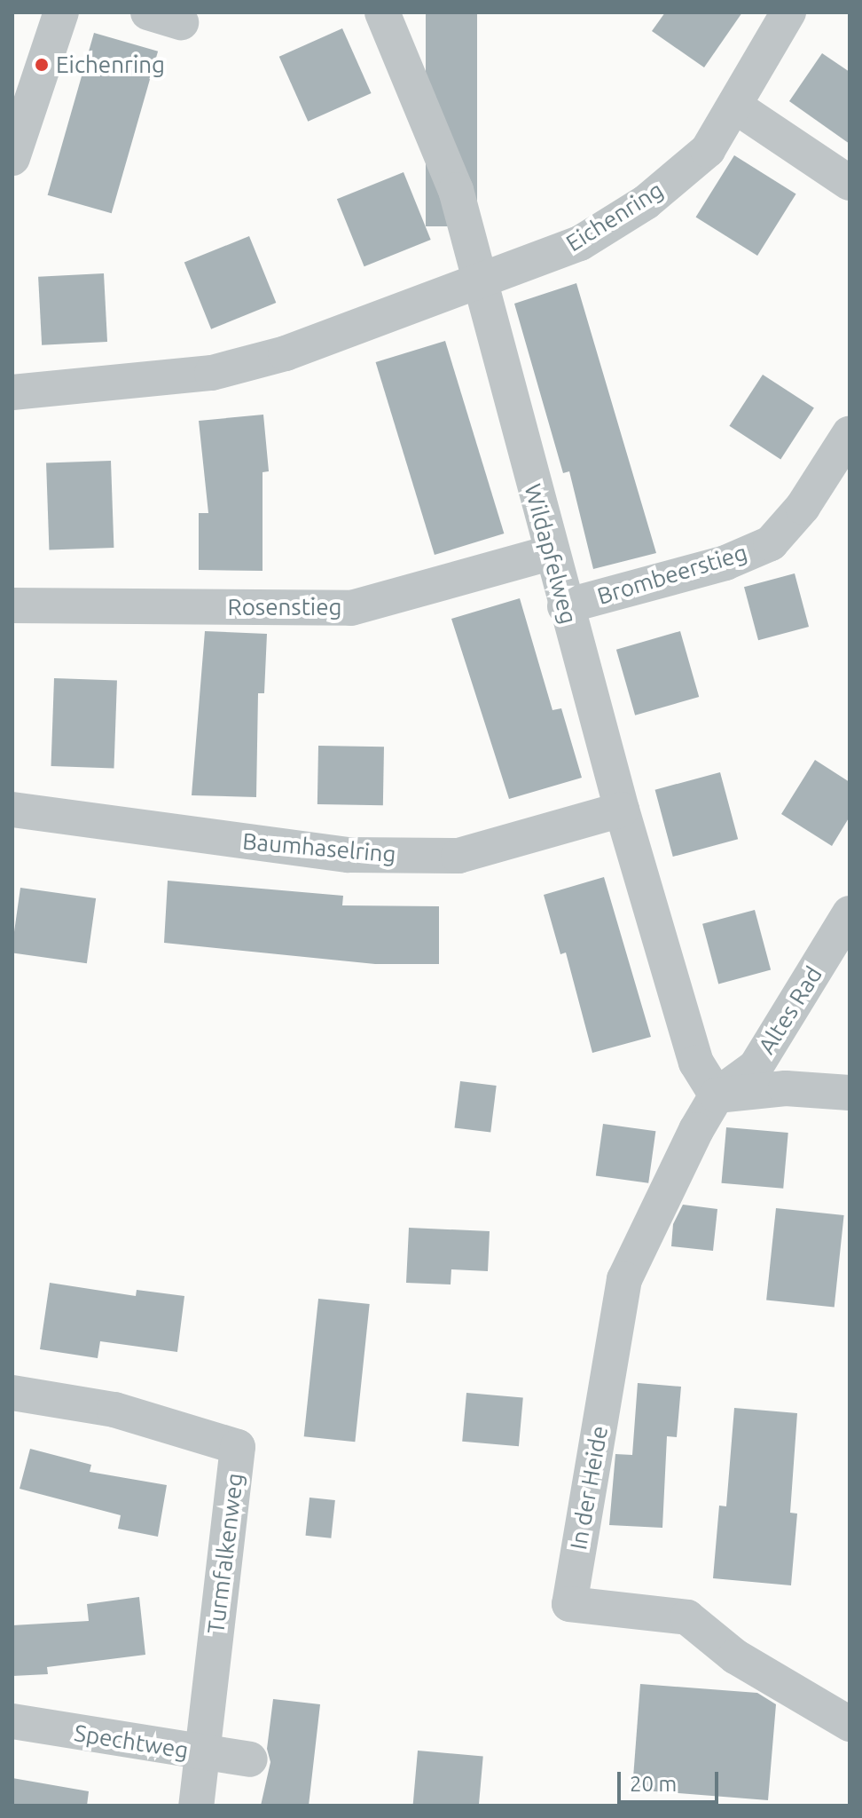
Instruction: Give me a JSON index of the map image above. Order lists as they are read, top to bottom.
{
  "streets": {
    "street": [
      "Eichenring",
      "Wildapfelweg",
      "Brombeerstieg",
      "Rosenstieg",
      "Baumhaselring",
      "Altes Rad",
      "In der Heide",
      "Turmfalkenweg",
      "Spechtweg"
    ]
  },
  "crossings": [
    ["Eichenring", "Wildapfelweg"],
    ["Wildapfelweg", "Brombeerstieg"],
    ["Wildapfelweg", "Rosenstieg"],
    ["Wildapfelweg", "Baumhaselring"],
    ["Wildapfelweg", "Altes Rad"],
    ["Wildapfelweg", "In der Heide"],
    ["Altes Rad", "In der Heide"],
    ["Turmfalkenweg", "Spechtweg"]
  ],
  "places": ["Eichenring"],
  "scale_bar": "20 m"
}
